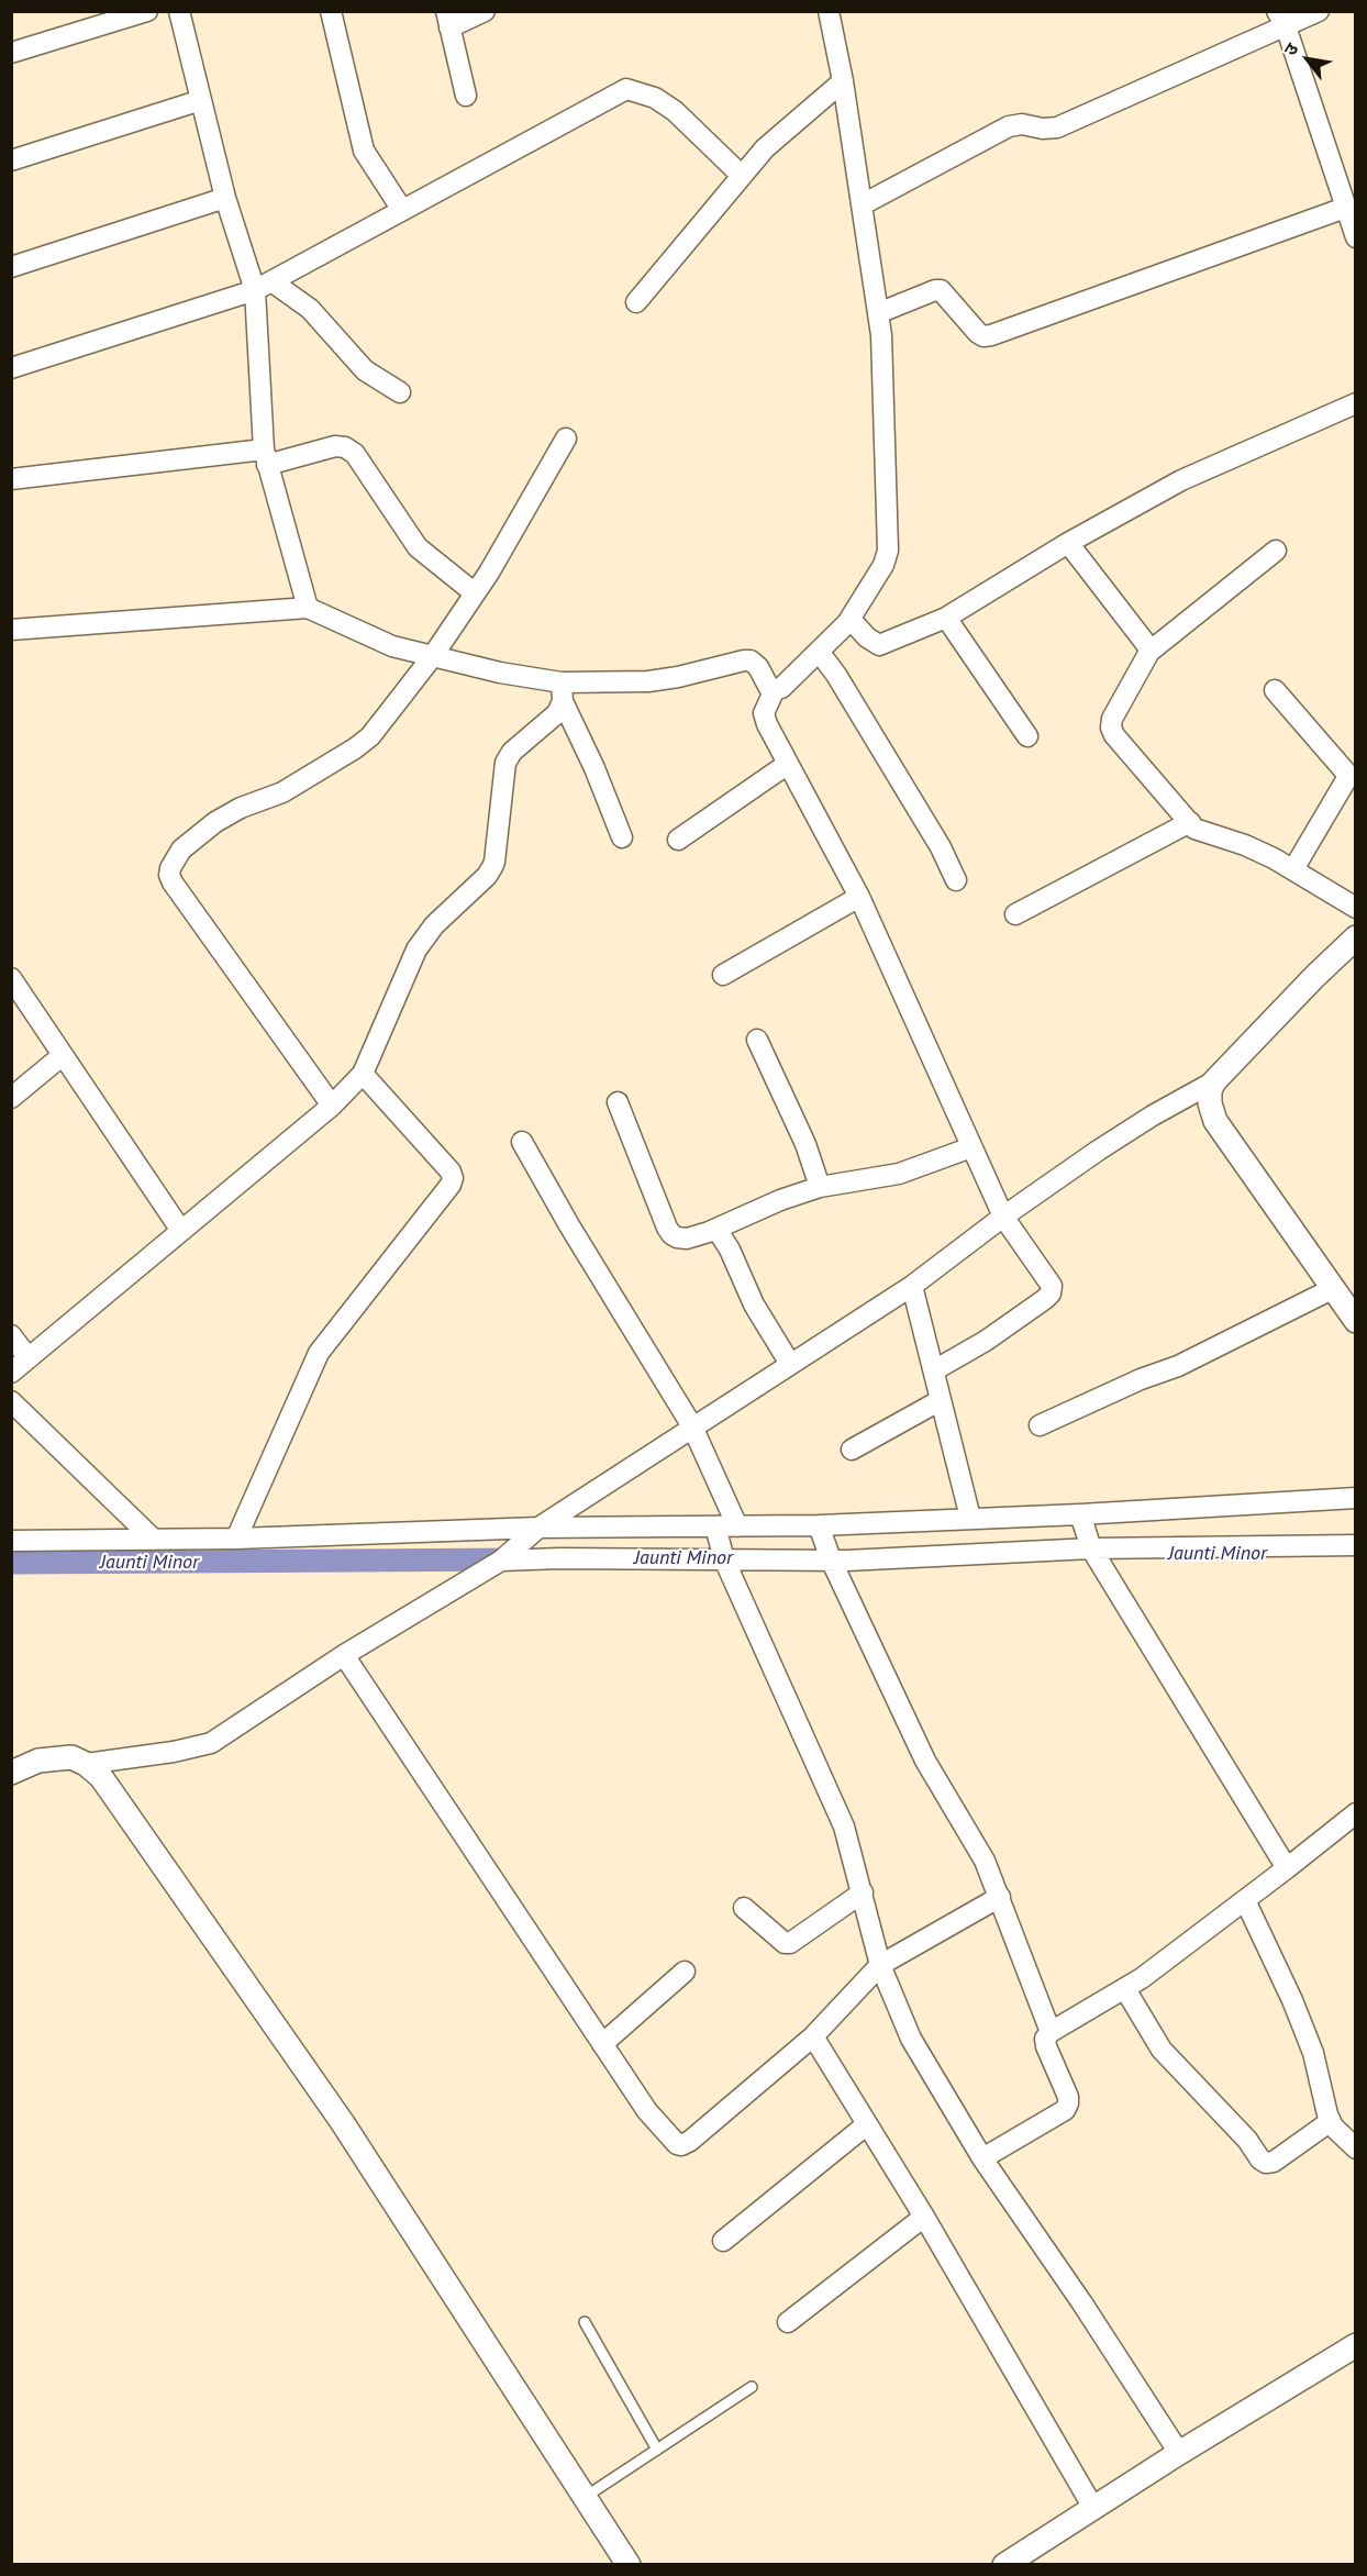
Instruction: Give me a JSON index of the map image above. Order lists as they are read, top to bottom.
{
  "water": ["Jaunti Minor"],
  "north": "top left"
}
